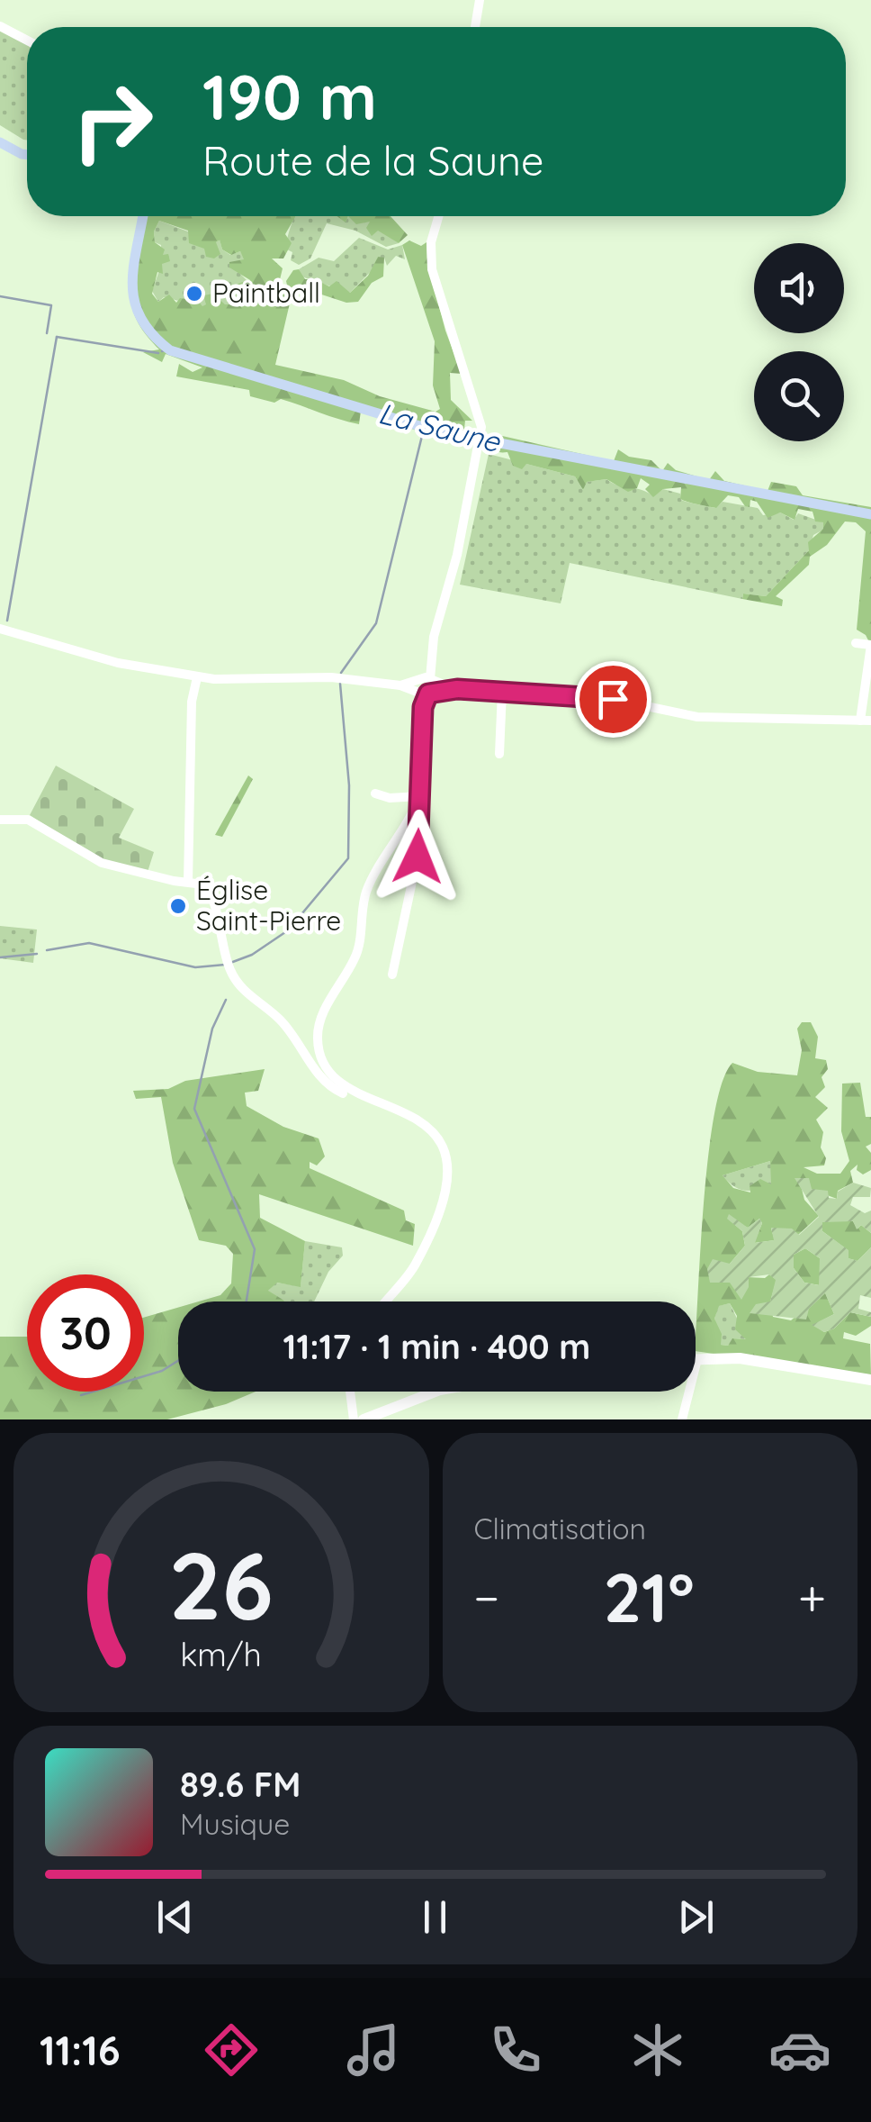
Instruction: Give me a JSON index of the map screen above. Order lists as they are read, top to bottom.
{
  "water": ["La Saune"],
  "places": ["Paintball", "Église Saint-Pierre"],
  "page": {
    "turn": ["190 m", "Route de la Saune"],
    "limit": "30",
    "trip": "11:17 · 1 min · 400 m",
    "tile": "Climatisation",
    "heat": ["−", "21°", "+"],
    "song": ["89.6 FM", "Musique"],
    "tabs": "11:16",
    "gauge": ["26", "km/h"]
  }
}
